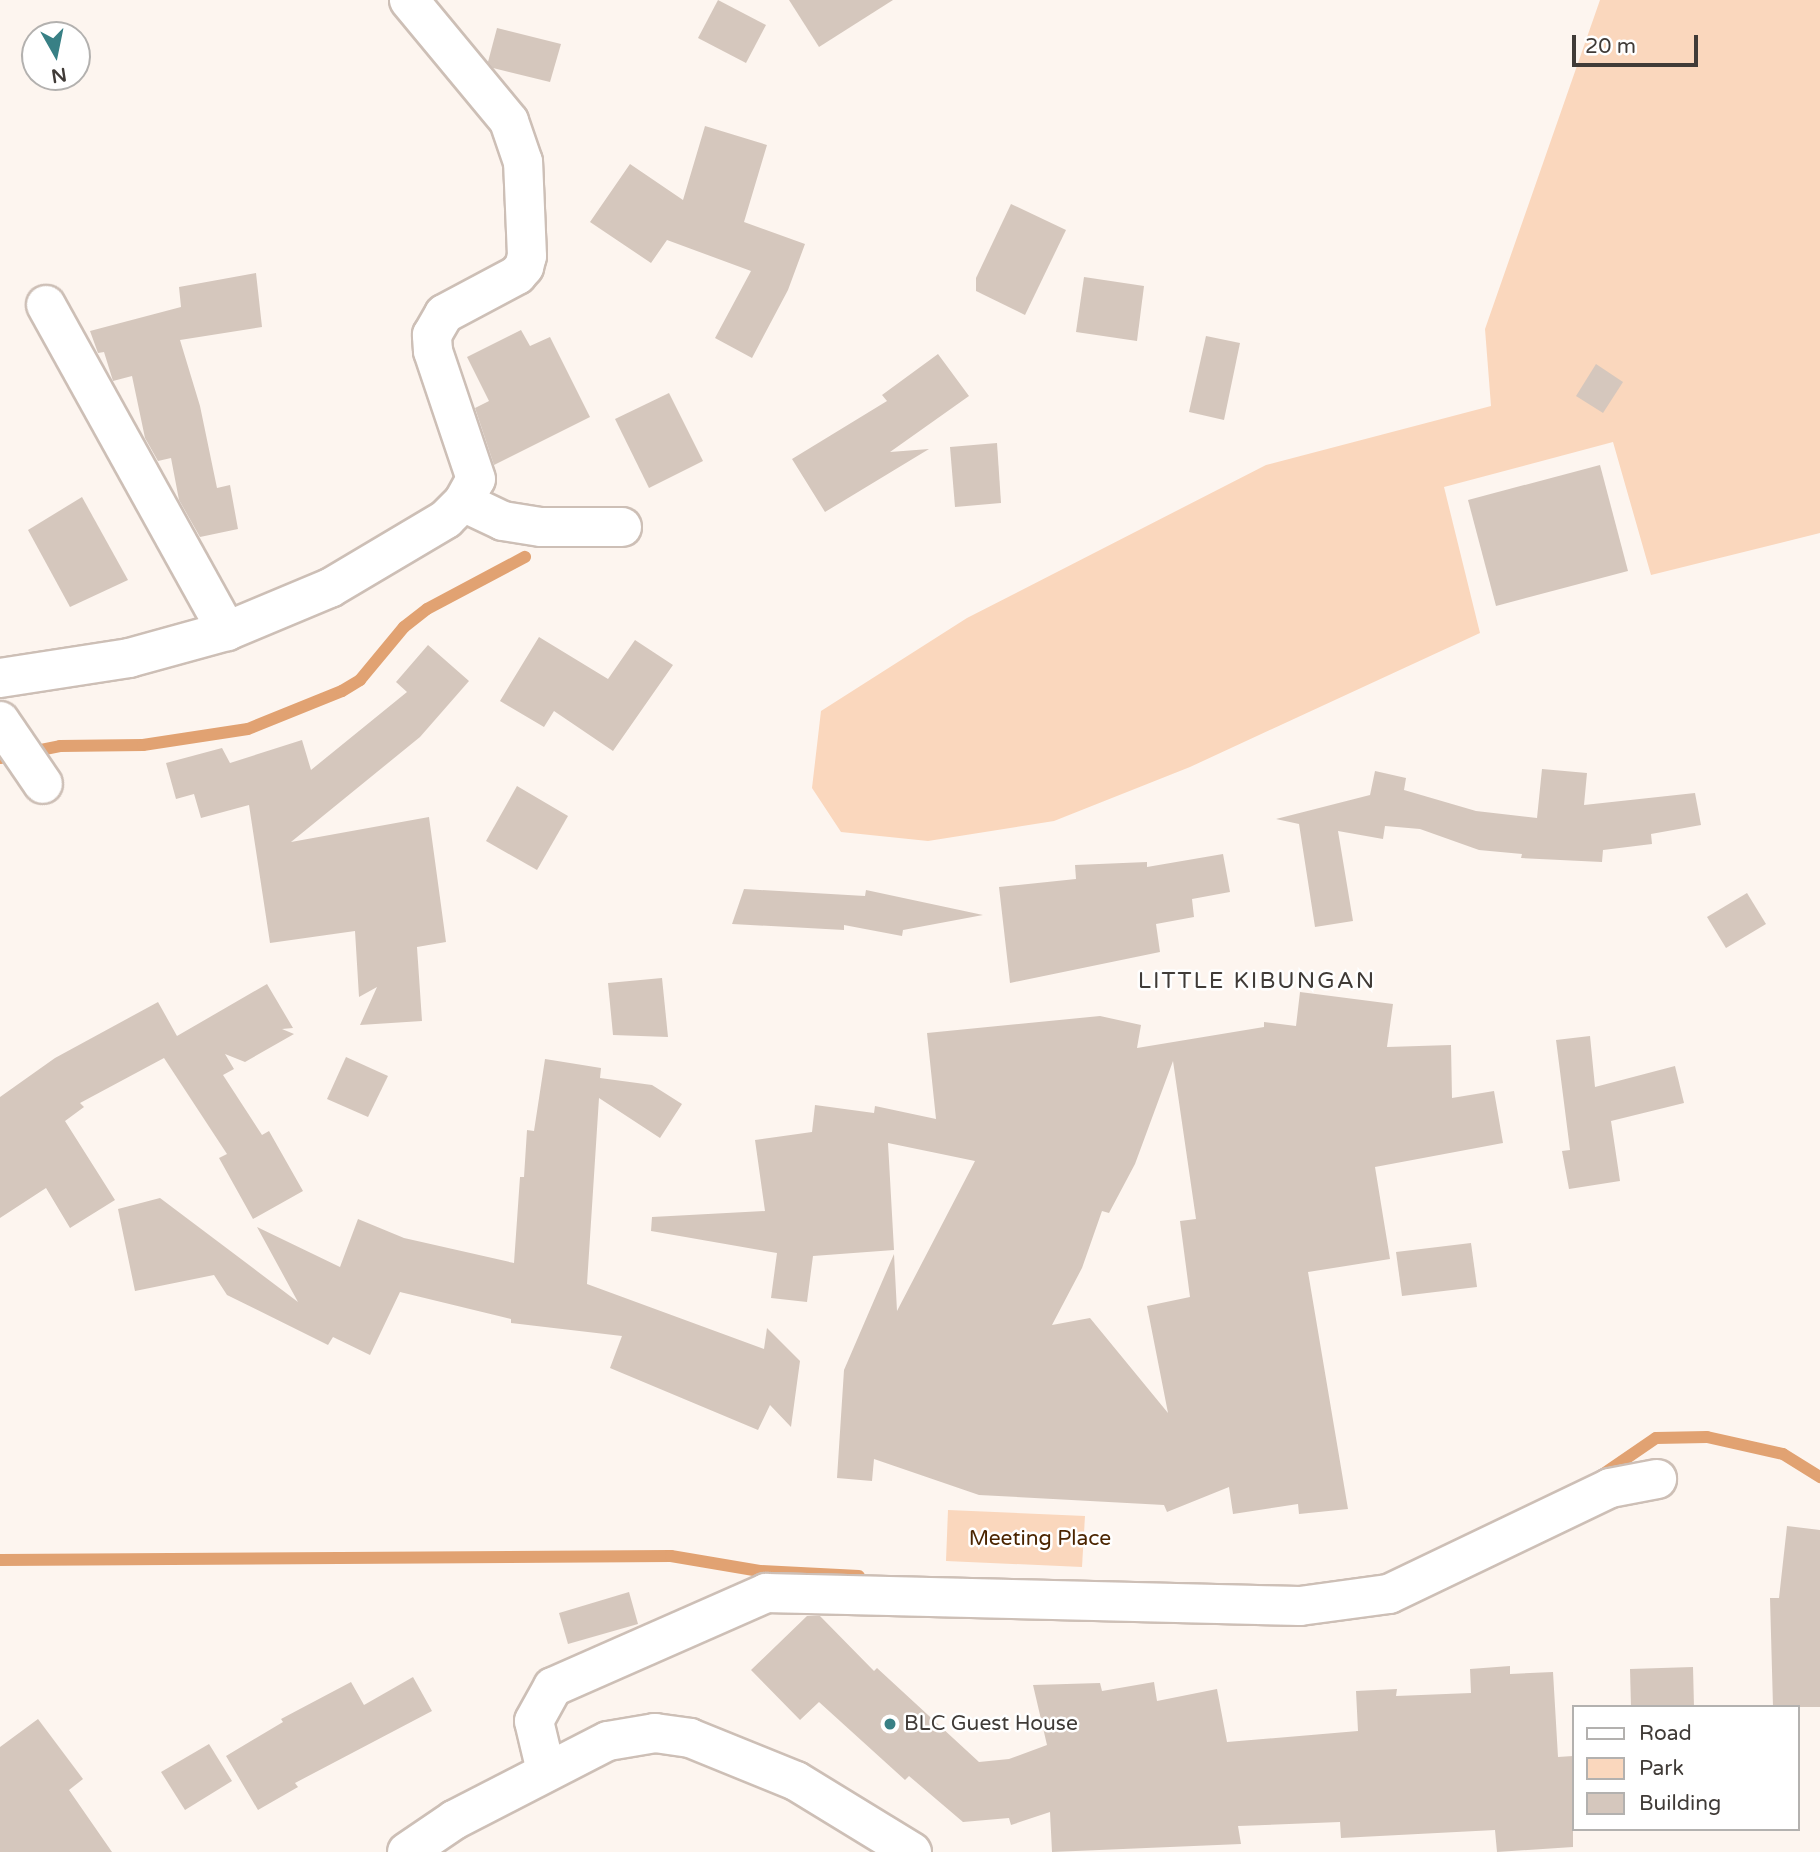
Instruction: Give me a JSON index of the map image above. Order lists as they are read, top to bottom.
{
  "districts": ["LITTLE KIBUNGAN"],
  "parks": ["Meeting Place"],
  "places": ["BLC Guest House"],
  "legend": ["Road", "Park", "Building"],
  "scale_bar": "20 m",
  "north": "bottom"
}
